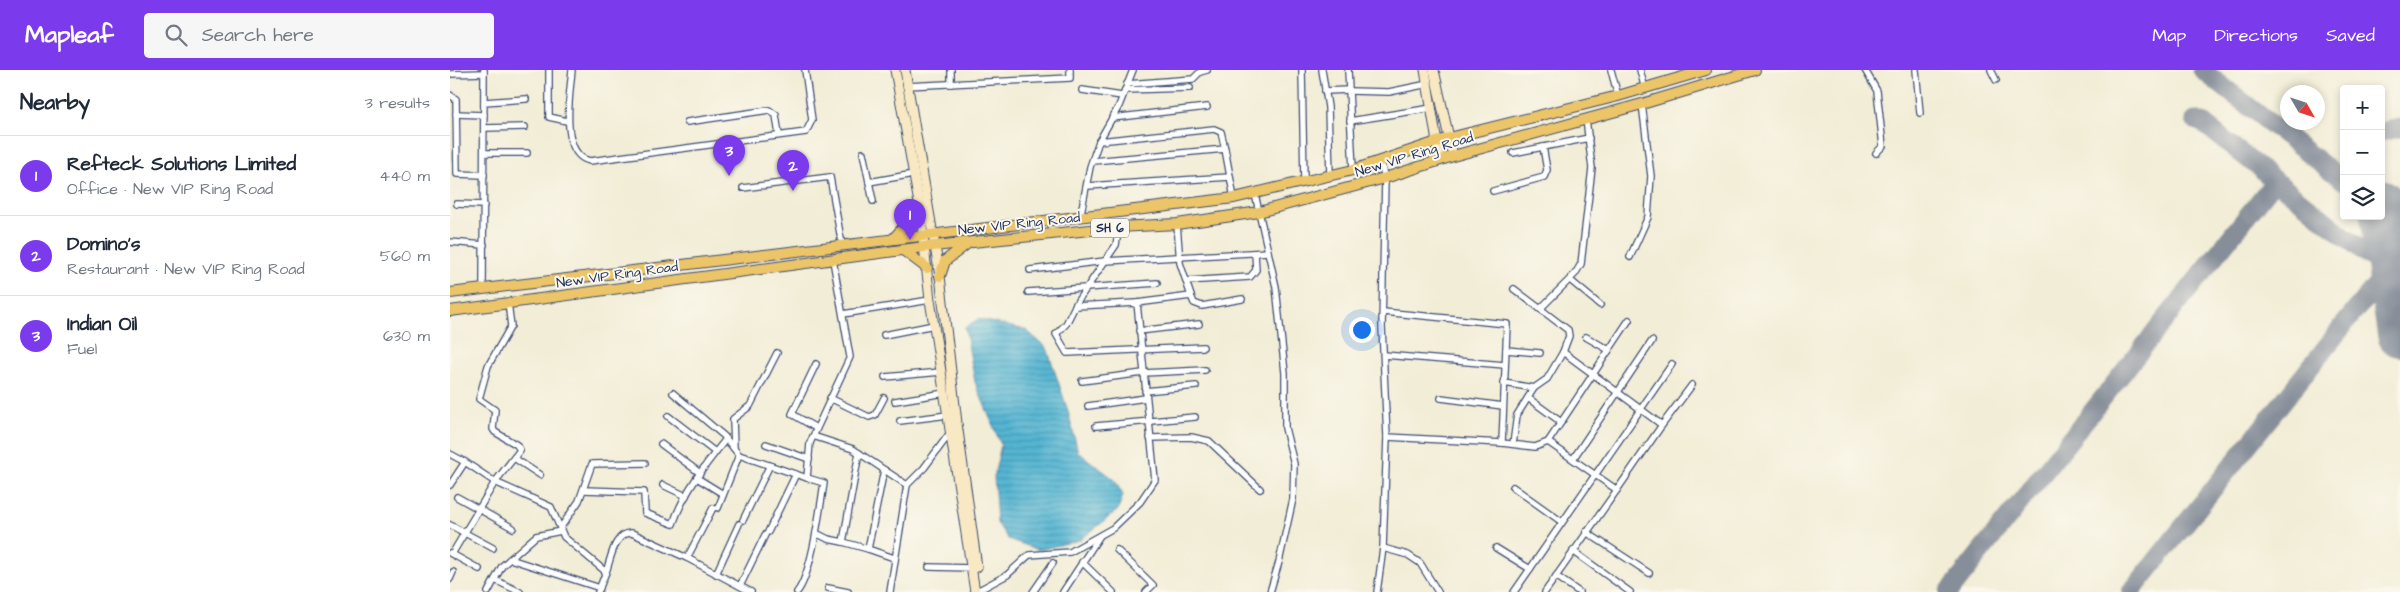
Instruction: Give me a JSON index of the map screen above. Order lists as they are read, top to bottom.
{
  "streets": {
    "main road": ["New VIP Ring Road", "SH 6"]
  },
  "north": "bottom right",
  "page": {
    "header": "Mapleaf",
    "search": "Search here",
    "nav": ["Map", "Directions", "Saved"],
    "heading": ["Nearby", "3 results"],
    "map_buttons": ["+", "−"],
    "list": [
      {
        "mark": "1",
        "name": "Refteck Solutions Limited",
        "note": "Office · New VIP Ring Road",
        "value": "440 m"
      },
      {
        "mark": "2",
        "name": "Domino's",
        "note": "Restaurant · New VIP Ring Road",
        "value": "560 m"
      },
      {
        "mark": "3",
        "name": "Indian Oil",
        "note": "Fuel",
        "value": "630 m"
      }
    ],
    "pins": ["3", "2", "1"]
  }
}
